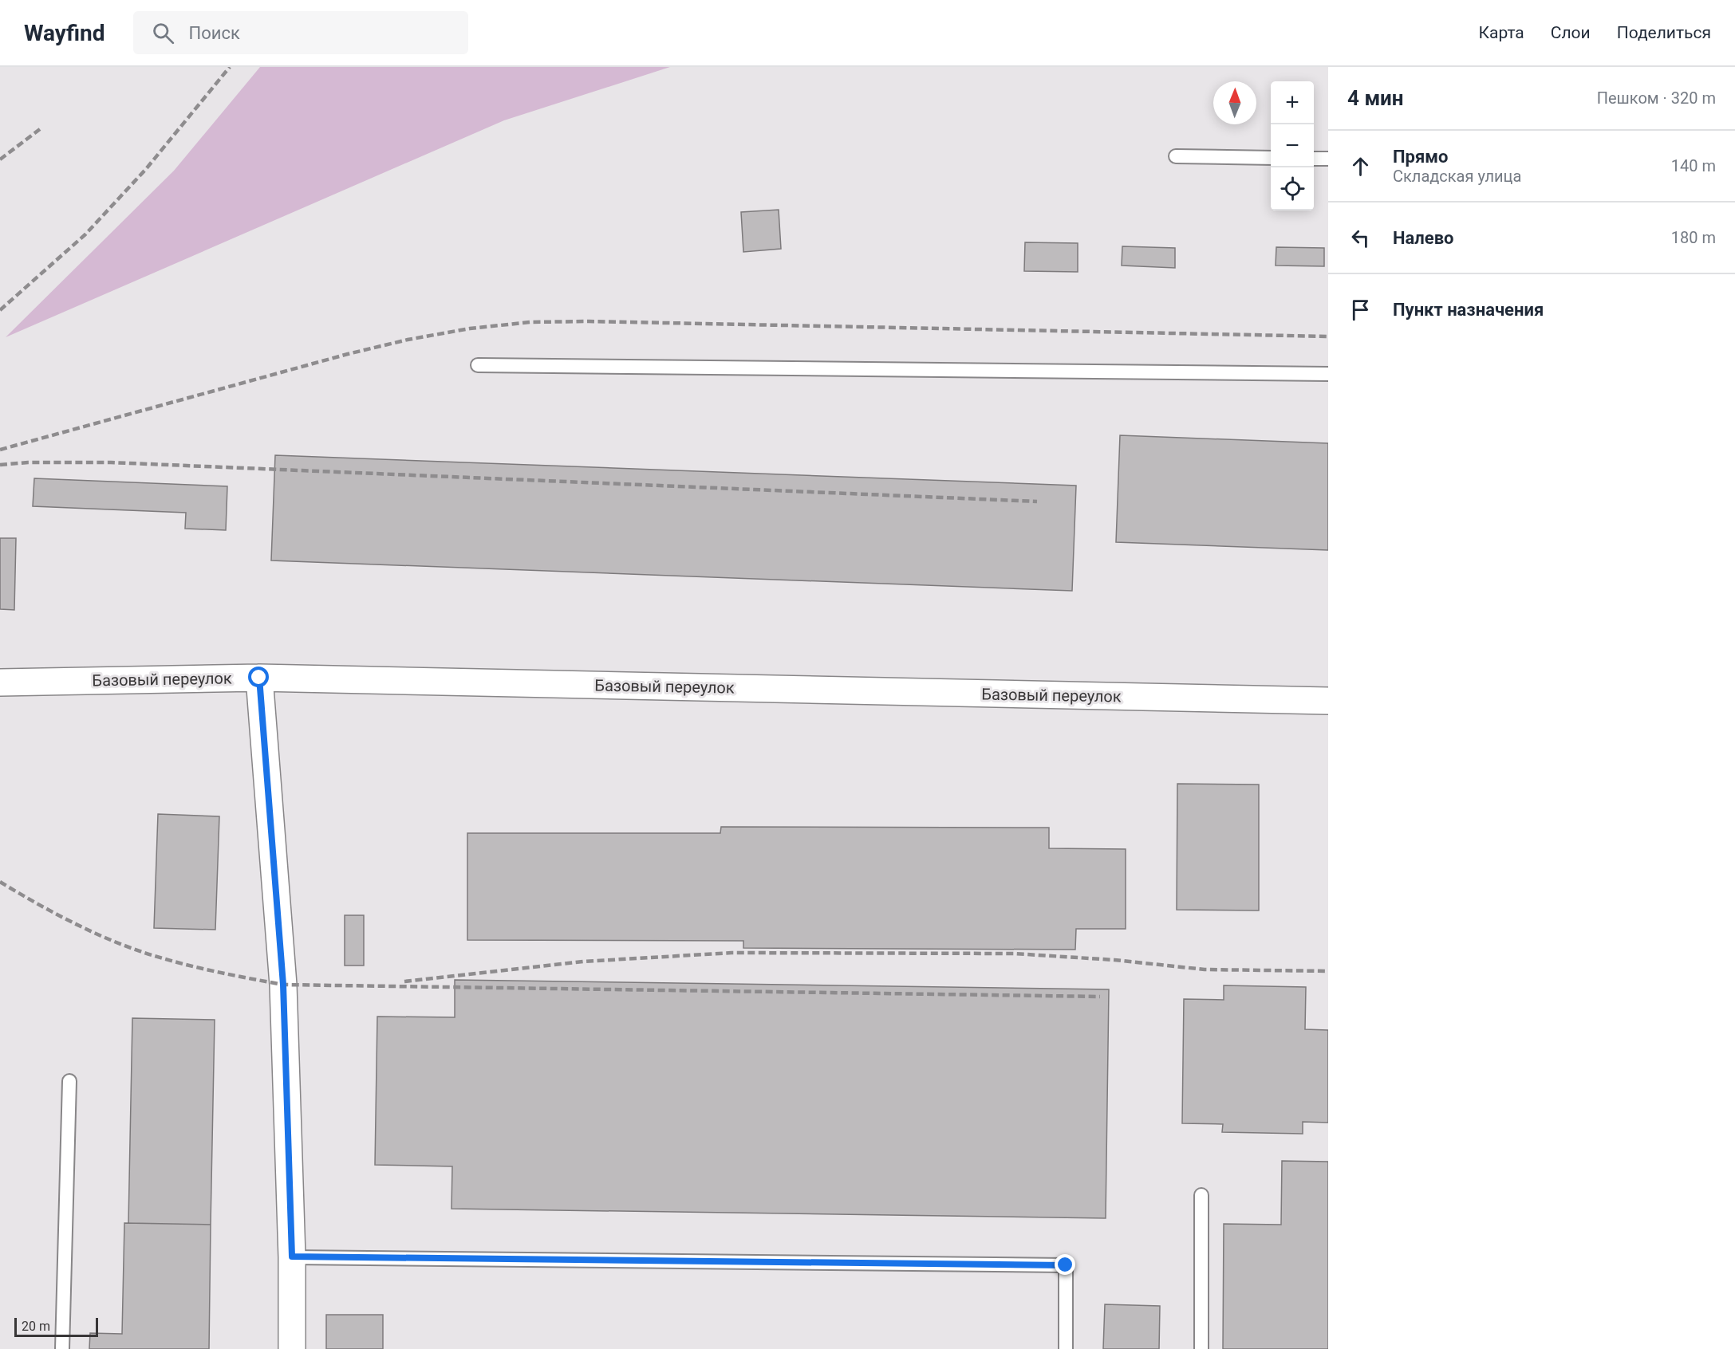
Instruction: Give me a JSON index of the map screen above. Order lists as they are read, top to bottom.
{
  "streets": {
    "street": ["Базовый переулок"]
  },
  "scale_bar": "20 m",
  "north": "top",
  "page": {
    "header": "Wayfind",
    "search": "Поиск",
    "nav": ["Карта", "Слои", "Поделиться"],
    "heading": ["4 мин", "Пешком · 320 m"],
    "map_buttons": ["+", "−"],
    "list": [
      ["Прямо", "Складская улица", "140 m"],
      ["Налево", "180 m"],
      "Пункт назначения"
    ],
    "scale": "20 m"
  }
}
